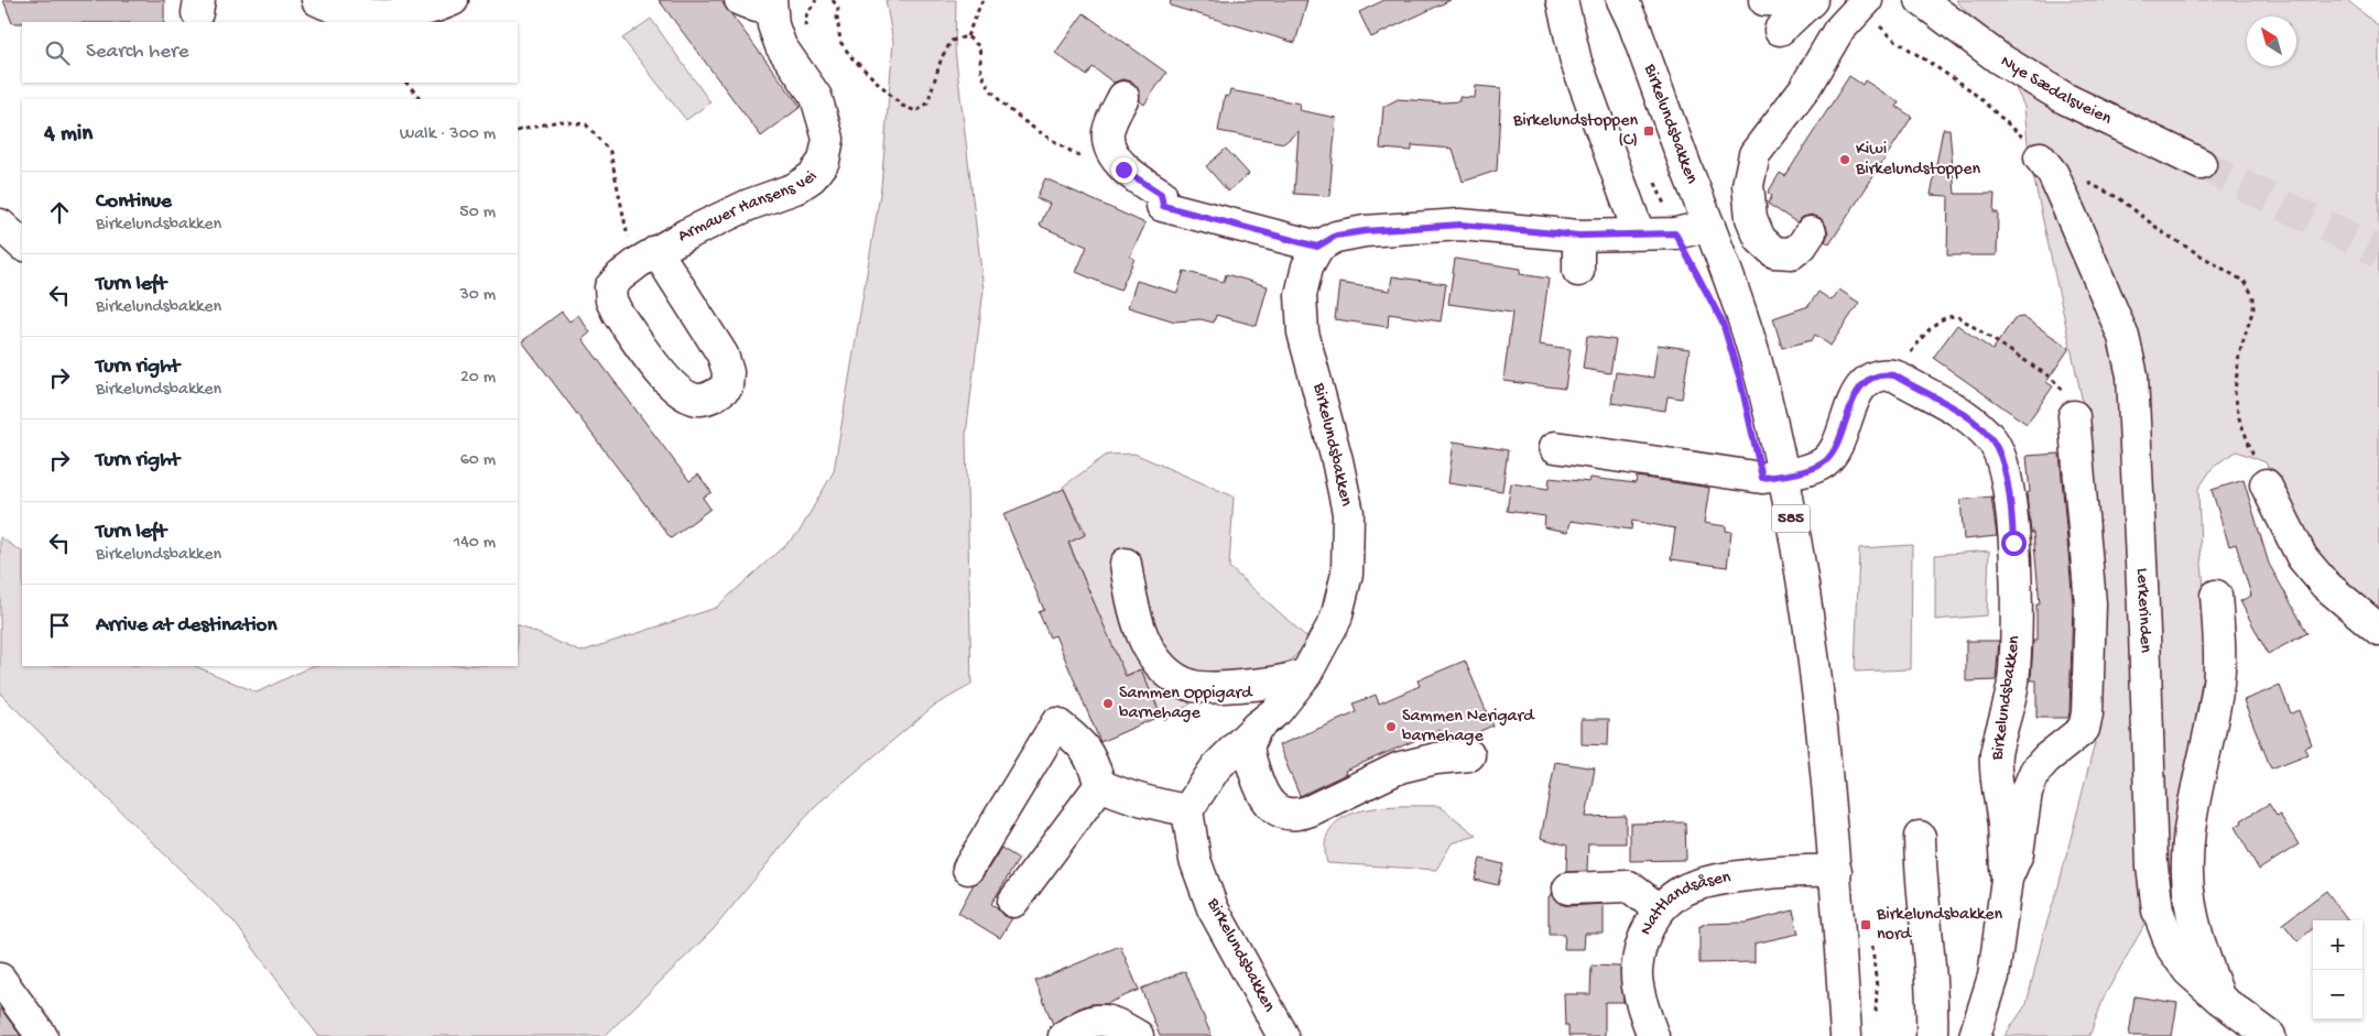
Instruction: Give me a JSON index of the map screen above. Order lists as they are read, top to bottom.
{
  "streets": {
    "street": [
      "Nye Sædalsveien",
      "Birkelundsbakken",
      "Armauer Hansens vei",
      "585",
      "Lerkerinden",
      "Nattlandsåsen"
    ]
  },
  "crossings": [
    ["Birkelundsbakken", "Nattlandsåsen"]
  ],
  "places": {
    "transit": ["Birkelundstoppen (C)", "Birkelundsbakken nord"],
    "other": ["Kiwi Birkelundstoppen", "Sammen Oppigard barnehage", "Sammen Nerigard barnehage"]
  },
  "north": "top left",
  "page": {
    "search": "Search here",
    "heading": ["4 min", "Walk · 300 m"],
    "list": [
      ["Continue", "Birkelundsbakken", "50 m"],
      ["Turn left", "Birkelundsbakken", "30 m"],
      ["Turn right", "Birkelundsbakken", "20 m"],
      ["Turn right", "60 m"],
      ["Turn left", "Birkelundsbakken", "140 m"],
      "Arrive at destination"
    ],
    "map_buttons": ["+", "−"]
  }
}
